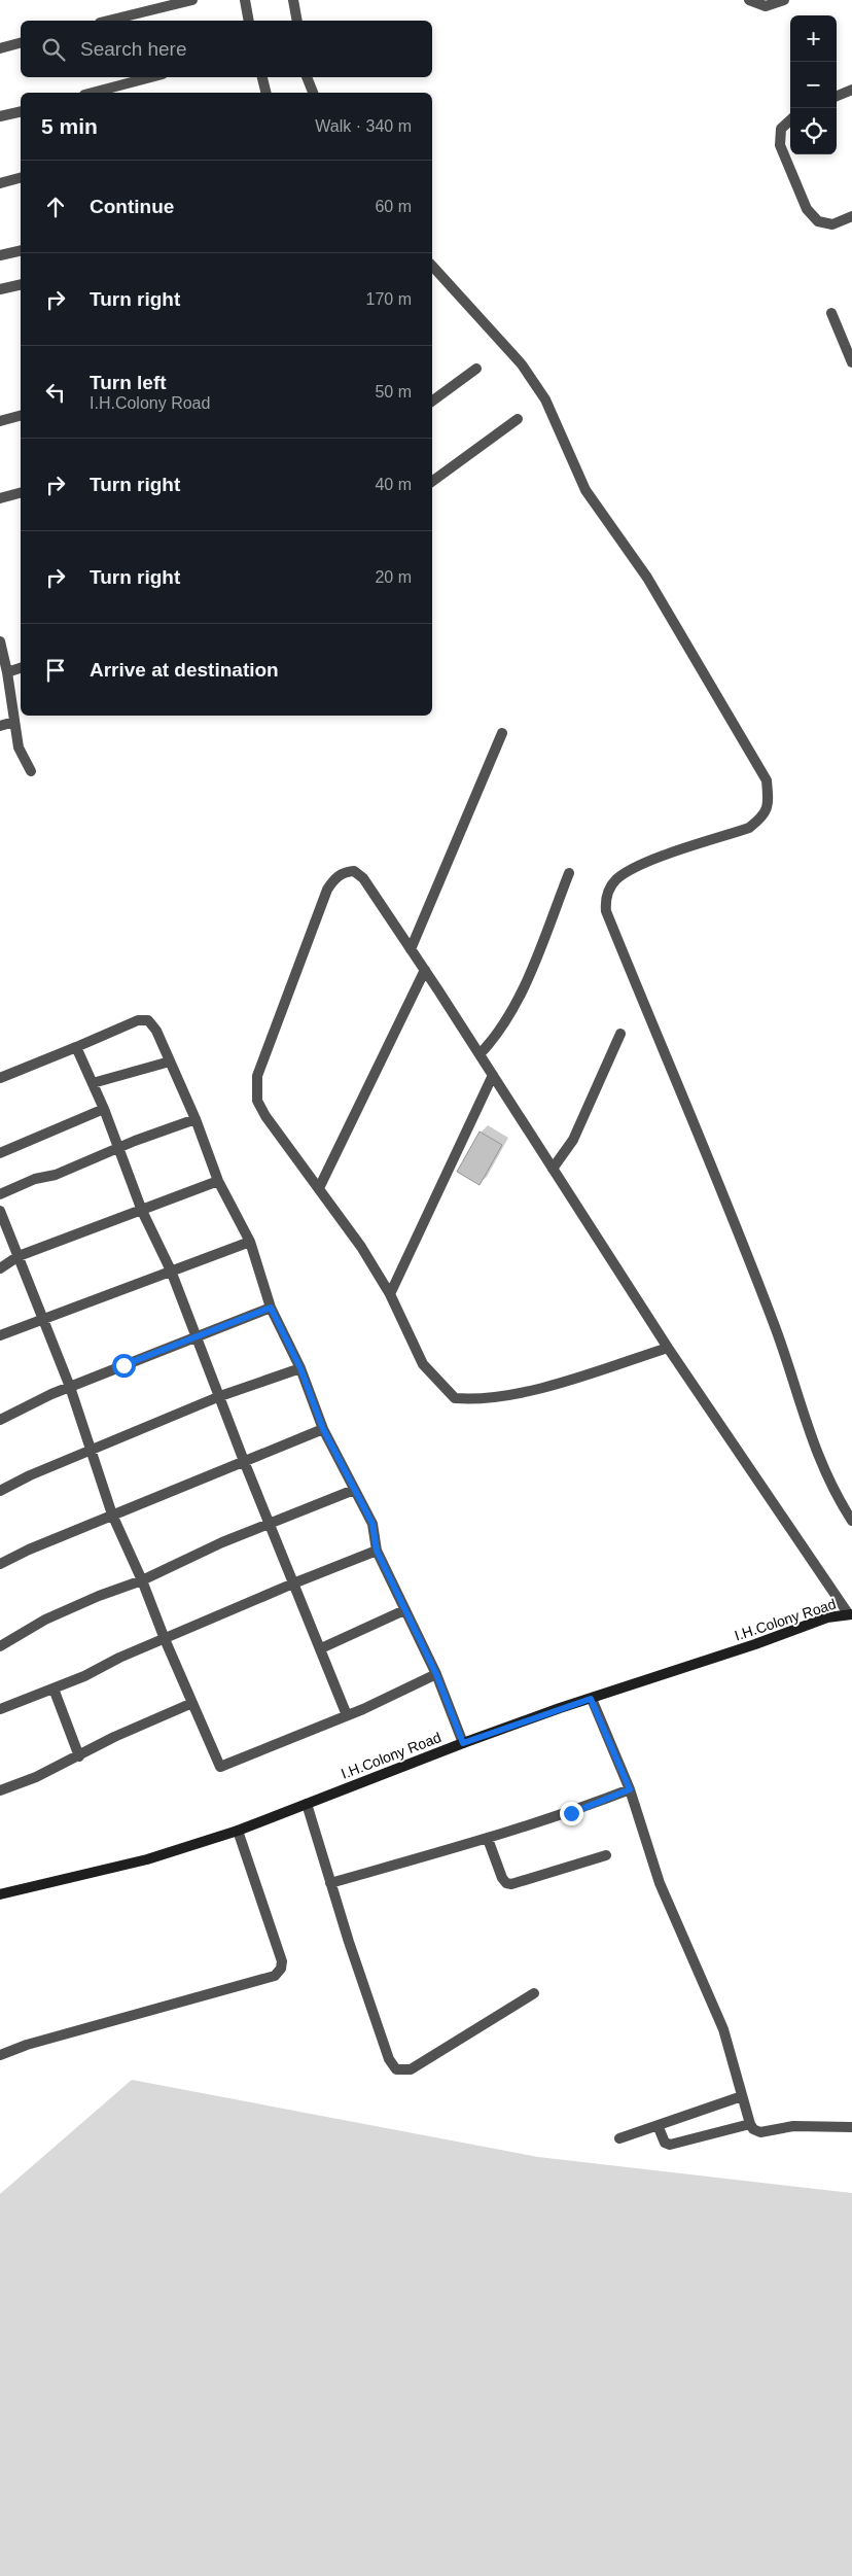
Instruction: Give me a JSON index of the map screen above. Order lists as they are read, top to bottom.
{
  "streets": {
    "street": ["I.H.Colony Road"]
  },
  "page": {
    "map_buttons": ["+", "−"],
    "search": "Search here",
    "heading": ["5 min", "Walk · 340 m"],
    "list": [
      ["Continue", "60 m"],
      ["Turn right", "170 m"],
      ["Turn left", "I.H.Colony Road", "50 m"],
      ["Turn right", "40 m"],
      ["Turn right", "20 m"],
      "Arrive at destination"
    ]
  }
}
